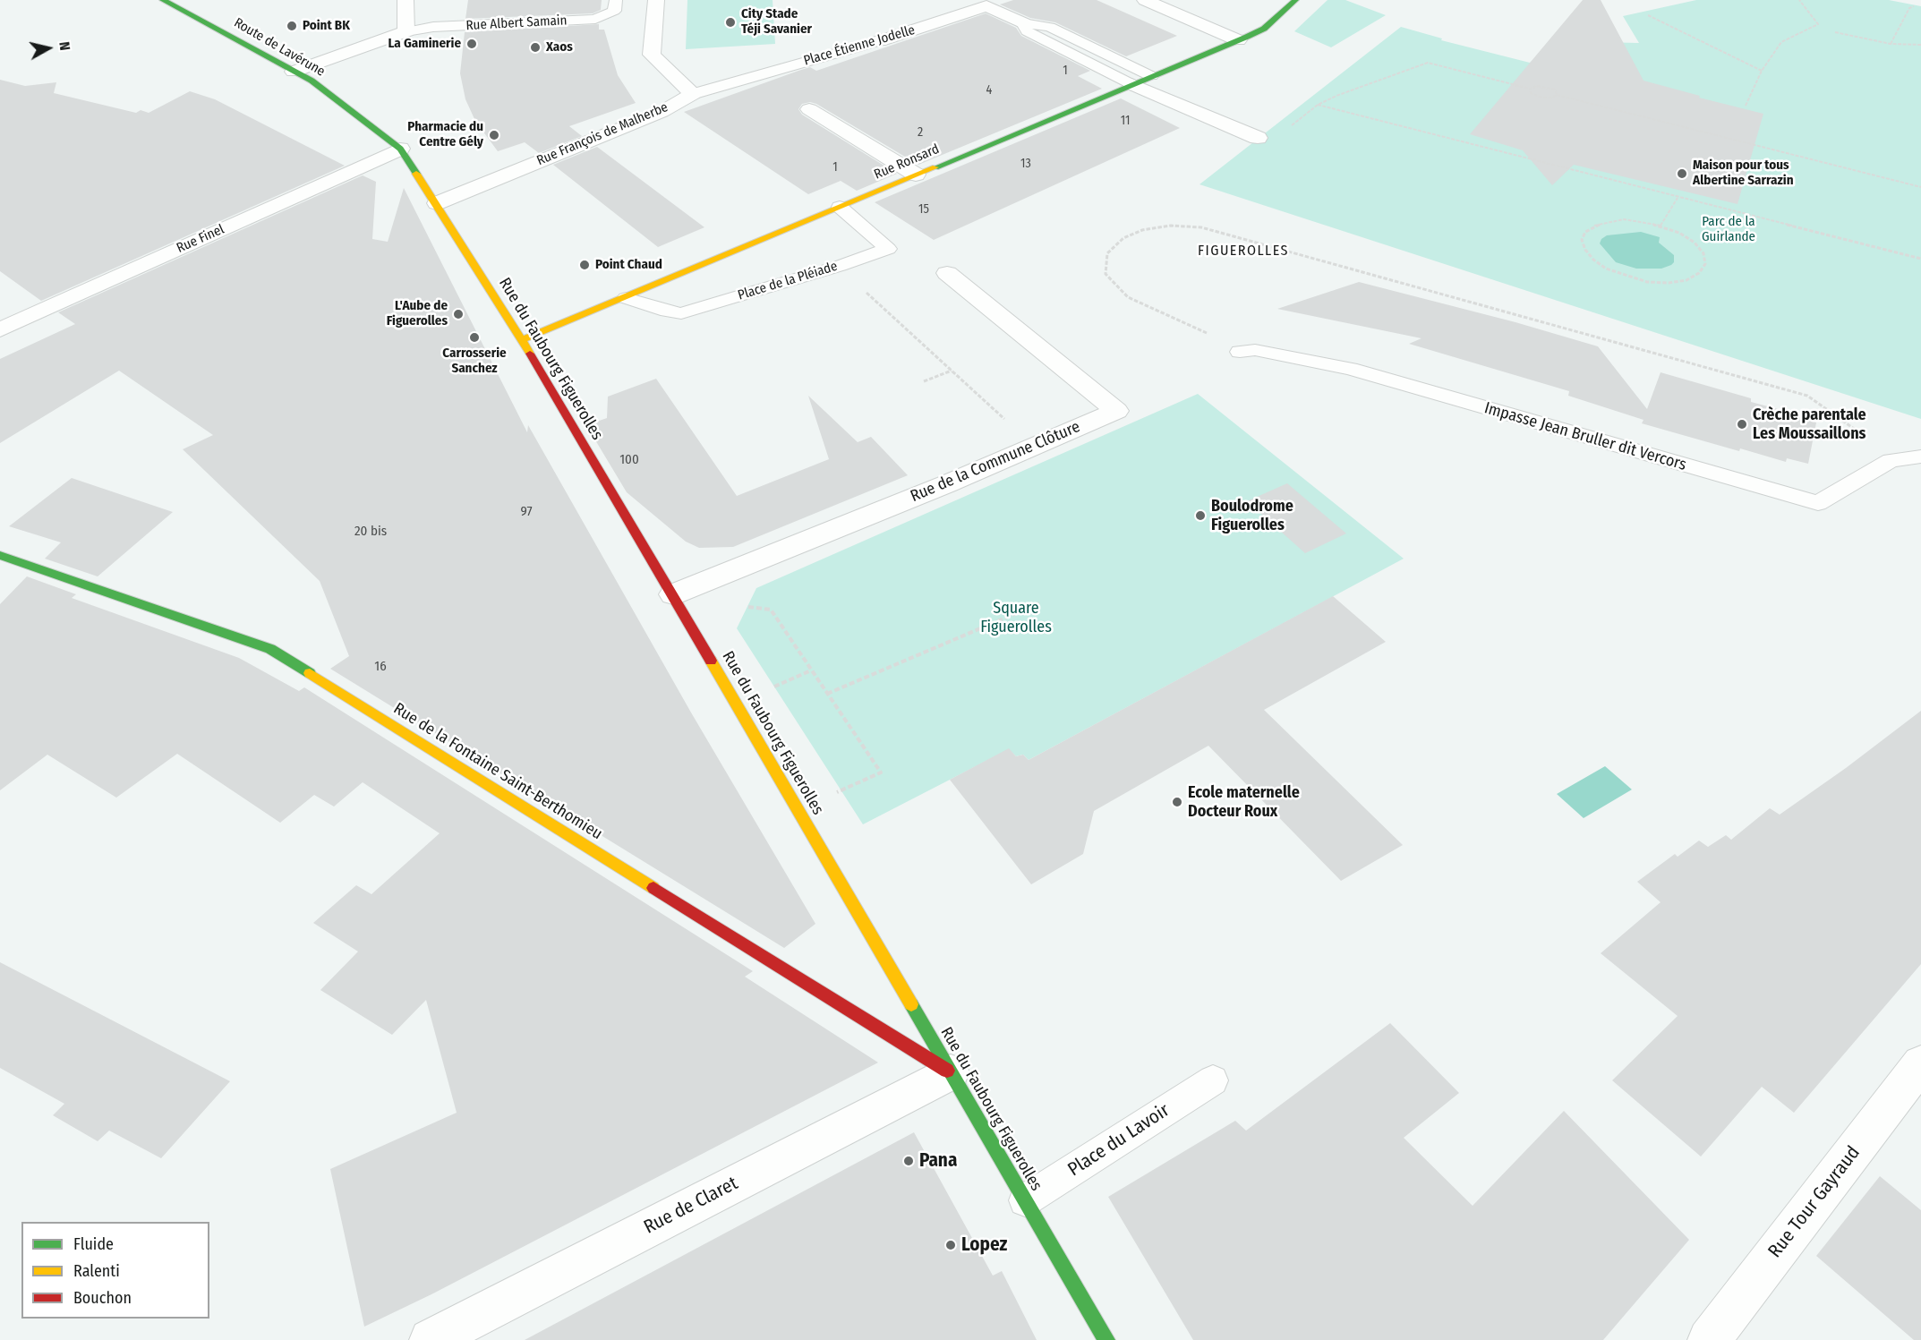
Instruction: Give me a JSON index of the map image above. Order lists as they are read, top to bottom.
{
  "streets": {
    "street": [
      "Place Étienne Jodelle",
      "Route de Lavérune",
      "Rue François de Malherbe",
      "Rue Ronsard",
      "Rue Finel",
      "Rue du Faubourg Figuerolles",
      "Rue de la Commune Clôture",
      "Rue de la Fontaine Saint-Berthomieu",
      "Rue Tour Gayraud",
      "Rue de Claret"
    ],
    "lane": [
      "Rue Albert Samain",
      "Place de la Pléiade",
      "Impasse Jean Bruller dit Vercors",
      "Place du Lavoir"
    ]
  },
  "crossings": [
    ["Place Étienne Jodelle", "Rue François de Malherbe"],
    ["Place Étienne Jodelle", "Rue Ronsard"],
    ["Route de Lavérune", "Rue Finel"],
    ["Route de Lavérune", "Rue du Faubourg Figuerolles"],
    ["Rue François de Malherbe", "Rue du Faubourg Figuerolles"],
    ["Rue Ronsard", "Place de la Pléiade"],
    ["Rue Ronsard", "Rue du Faubourg Figuerolles"],
    ["Rue Finel", "Rue du Faubourg Figuerolles"],
    ["Rue du Faubourg Figuerolles", "Rue de la Commune Clôture"],
    ["Rue du Faubourg Figuerolles", "Rue de la Fontaine Saint-Berthomieu"],
    ["Rue du Faubourg Figuerolles", "Place du Lavoir"],
    ["Rue du Faubourg Figuerolles", "Rue de Claret"],
    ["Rue de la Fontaine Saint-Berthomieu", "Rue de Claret"]
  ],
  "districts": ["FIGUEROLLES"],
  "parks": ["Parc de la Guirlande", "Square Figuerolles"],
  "places": [
    "City Stade Téji Savanier",
    "Point BK",
    "La Gaminerie",
    "Xaos",
    "Pharmacie du Centre Gély",
    "Maison pour tous Albertine Sarrazin",
    "Point Chaud",
    "L'Aube de Figuerolles",
    "Carrosserie Sanchez",
    "Crèche parentale Les Moussaillons",
    "Boulodrome Figuerolles",
    "Ecole maternelle Docteur Roux",
    "Pana",
    "Lopez"
  ],
  "house_numbers": [
    "1",
    "4",
    "11",
    "2",
    "13",
    "1",
    "15",
    "100",
    "97",
    "20 bis",
    "16"
  ],
  "legend": ["Fluide", "Ralenti", "Bouchon"],
  "north": "right"
}
